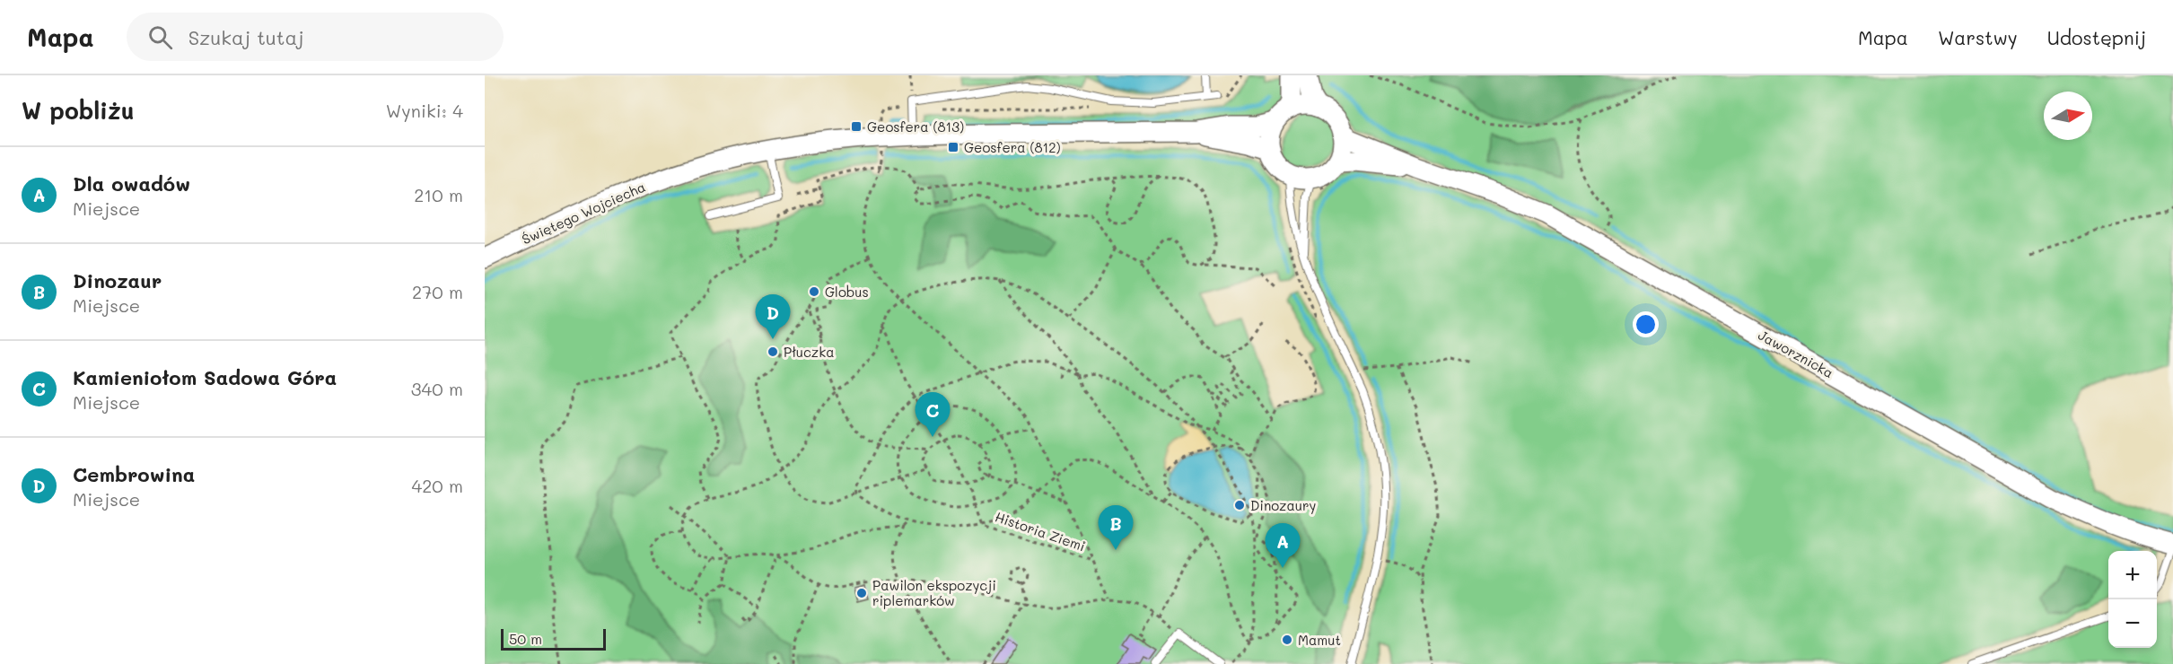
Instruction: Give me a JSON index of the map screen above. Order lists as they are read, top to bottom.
{
  "streets": {
    "street": ["Świętego Wojciecha", "Jaworznicka"],
    "path": ["Historia Ziemi"]
  },
  "crossings": [
    ["Świętego Wojciecha", "Jaworznicka"]
  ],
  "places": {
    "transit": ["Geosfera (813)", "Geosfera (812)"],
    "other": [
      "Globus",
      "Płuczka",
      "Dinozaury",
      "Pawilon ekspozycji riplemarków",
      "Mamut"
    ]
  },
  "scale_bar": "50 m",
  "north": "right",
  "page": {
    "header": "Mapa",
    "search": "Szukaj tutaj",
    "nav": ["Mapa", "Warstwy", "Udostępnij"],
    "heading": ["W pobliżu", "Wyniki: 4"],
    "list": [
      {
        "mark": "A",
        "name": "Dla owadów",
        "note": "Miejsce",
        "value": "210 m"
      },
      {
        "mark": "B",
        "name": "Dinozaur",
        "note": "Miejsce",
        "value": "270 m"
      },
      {
        "mark": "C",
        "name": "Kamieniołom Sadowa Góra",
        "note": "Miejsce",
        "value": "340 m"
      },
      {
        "mark": "D",
        "name": "Cembrowina",
        "note": "Miejsce",
        "value": "420 m"
      }
    ],
    "pins": [
      "D",
      "C",
      "B",
      "A"
    ],
    "map_buttons": ["+", "−"],
    "scale": "50 m"
  }
}
